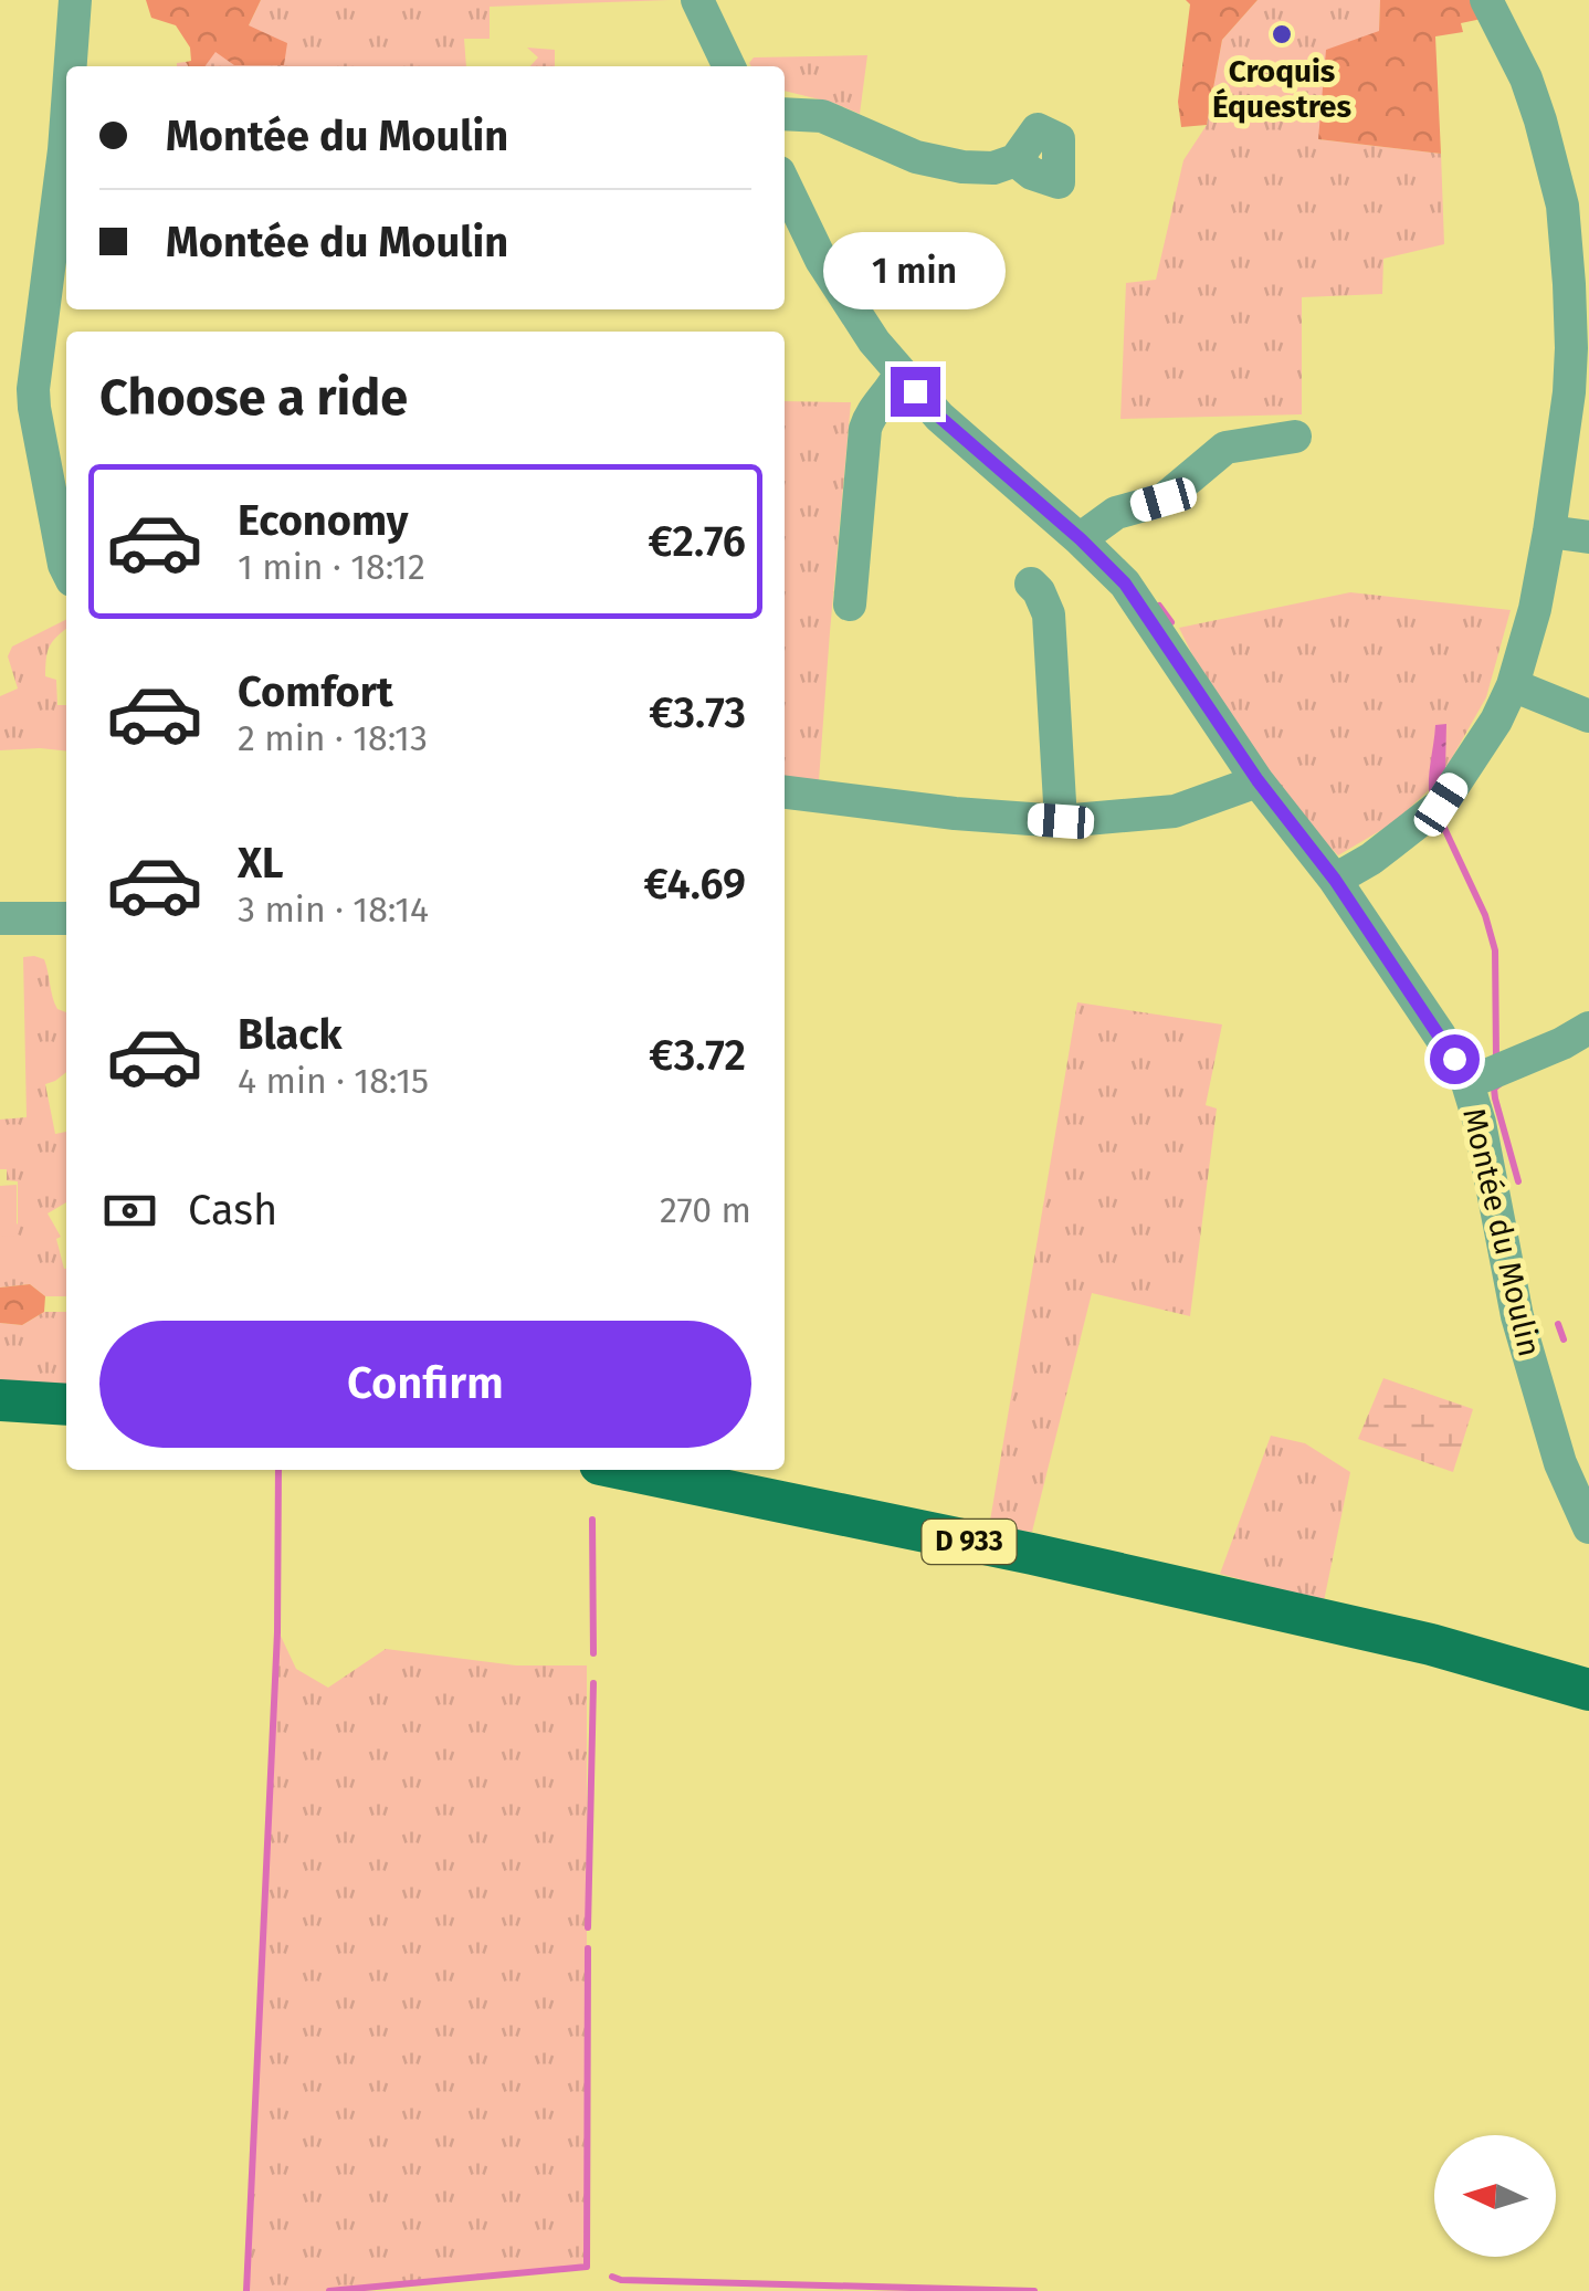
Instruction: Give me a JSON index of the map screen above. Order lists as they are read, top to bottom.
{
  "streets": {
    "main road": ["D 933"],
    "street": ["Montée du Moulin"]
  },
  "places": ["Croquis Équestres"],
  "north": "left",
  "page": {
    "banner": ["Montée du Moulin", "Montée du Moulin"],
    "bubble": "1 min",
    "heading": "Choose a ride",
    "list": [
      {
        "name": "Economy",
        "note": "1 min · 18:12",
        "value": "€2.76"
      },
      {
        "name": "Comfort",
        "note": "2 min · 18:13",
        "value": "€3.73"
      },
      {
        "name": "XL",
        "note": "3 min · 18:14",
        "value": "€4.69"
      },
      {
        "name": "Black",
        "note": "4 min · 18:15",
        "value": "€3.72"
      }
    ],
    "pay": ["Cash", "270 m"],
    "buttons": "Confirm"
  }
}
